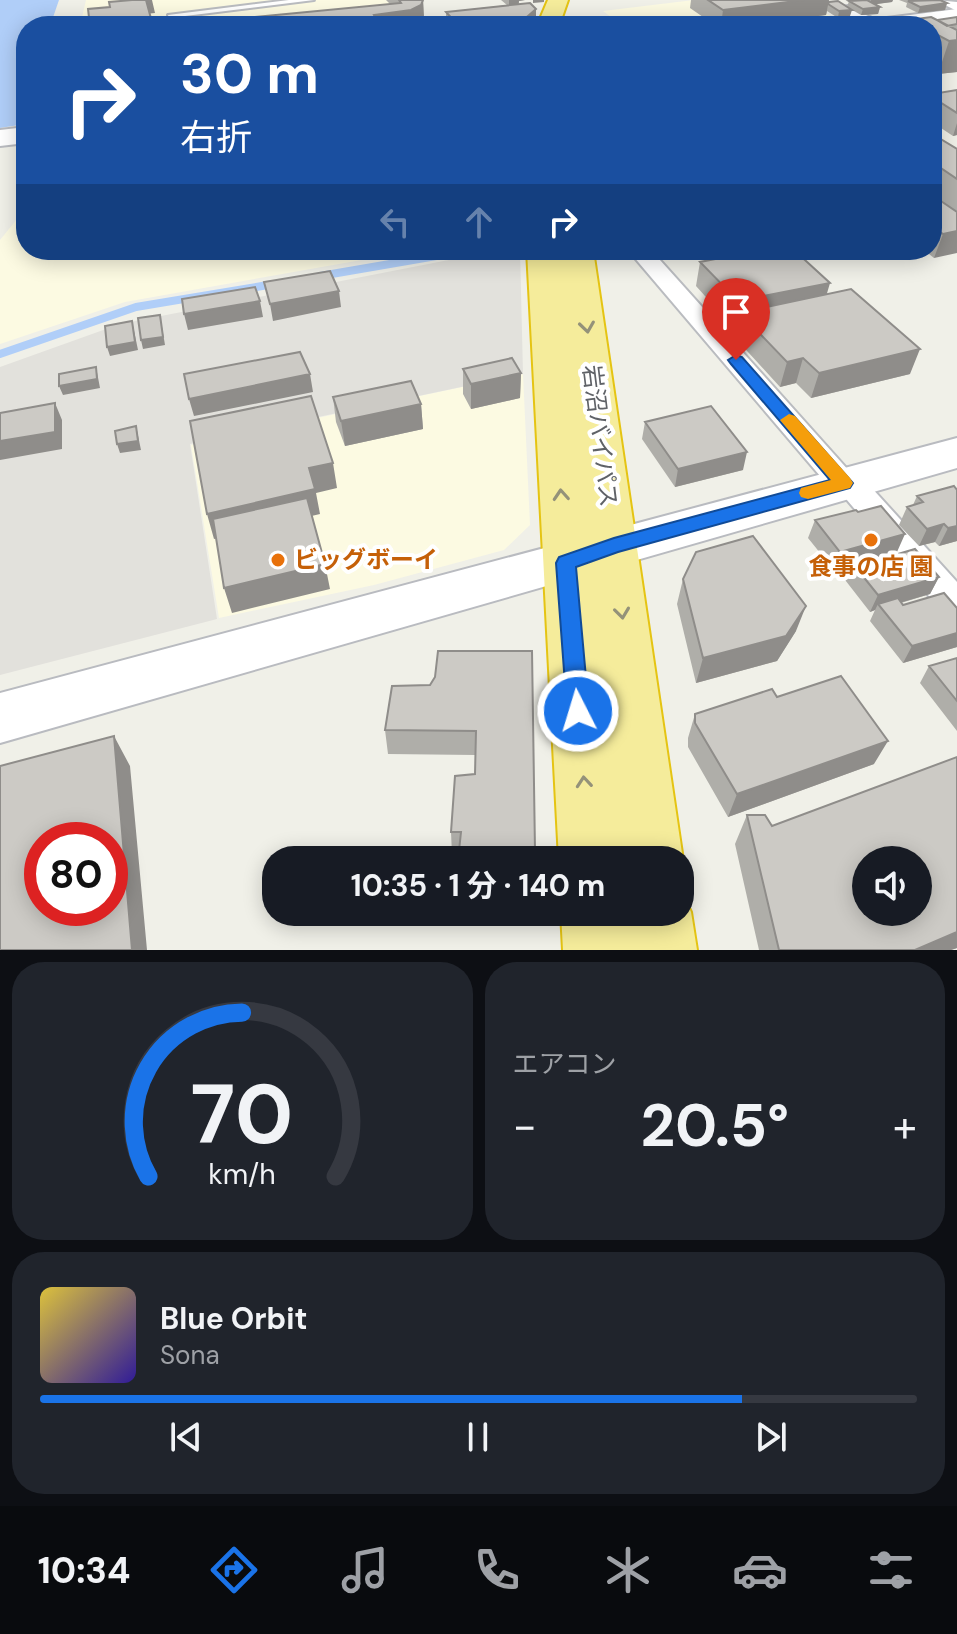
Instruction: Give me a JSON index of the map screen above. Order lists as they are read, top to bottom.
{
  "streets": {
    "highway": ["岩沼バイパス"]
  },
  "places": ["食事の店 園", "ビッグボーイ"],
  "page": {
    "turn": ["30 m", "右折"],
    "limit": "80",
    "trip": "10:35 · 1 分 · 140 m",
    "tile": "エアコン",
    "heat": ["−", "20.5°", "+"],
    "song": ["Blue Orbit", "Sona"],
    "tabs": "10:34",
    "gauge": ["70", "km/h"]
  }
}
